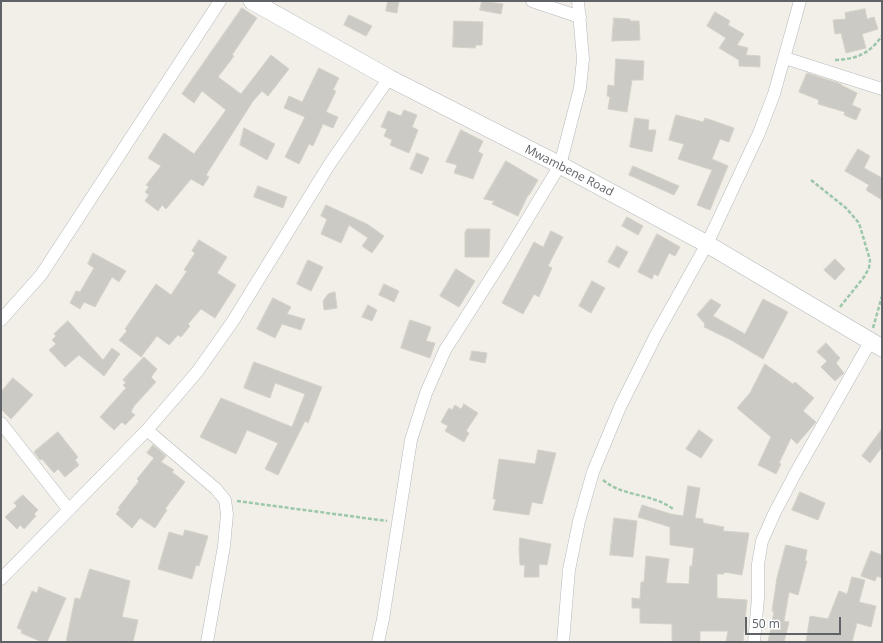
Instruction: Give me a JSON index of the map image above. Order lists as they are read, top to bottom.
{
  "streets": {
    "street": ["Mwambene Road"]
  },
  "scale_bar": "50 m"
}
